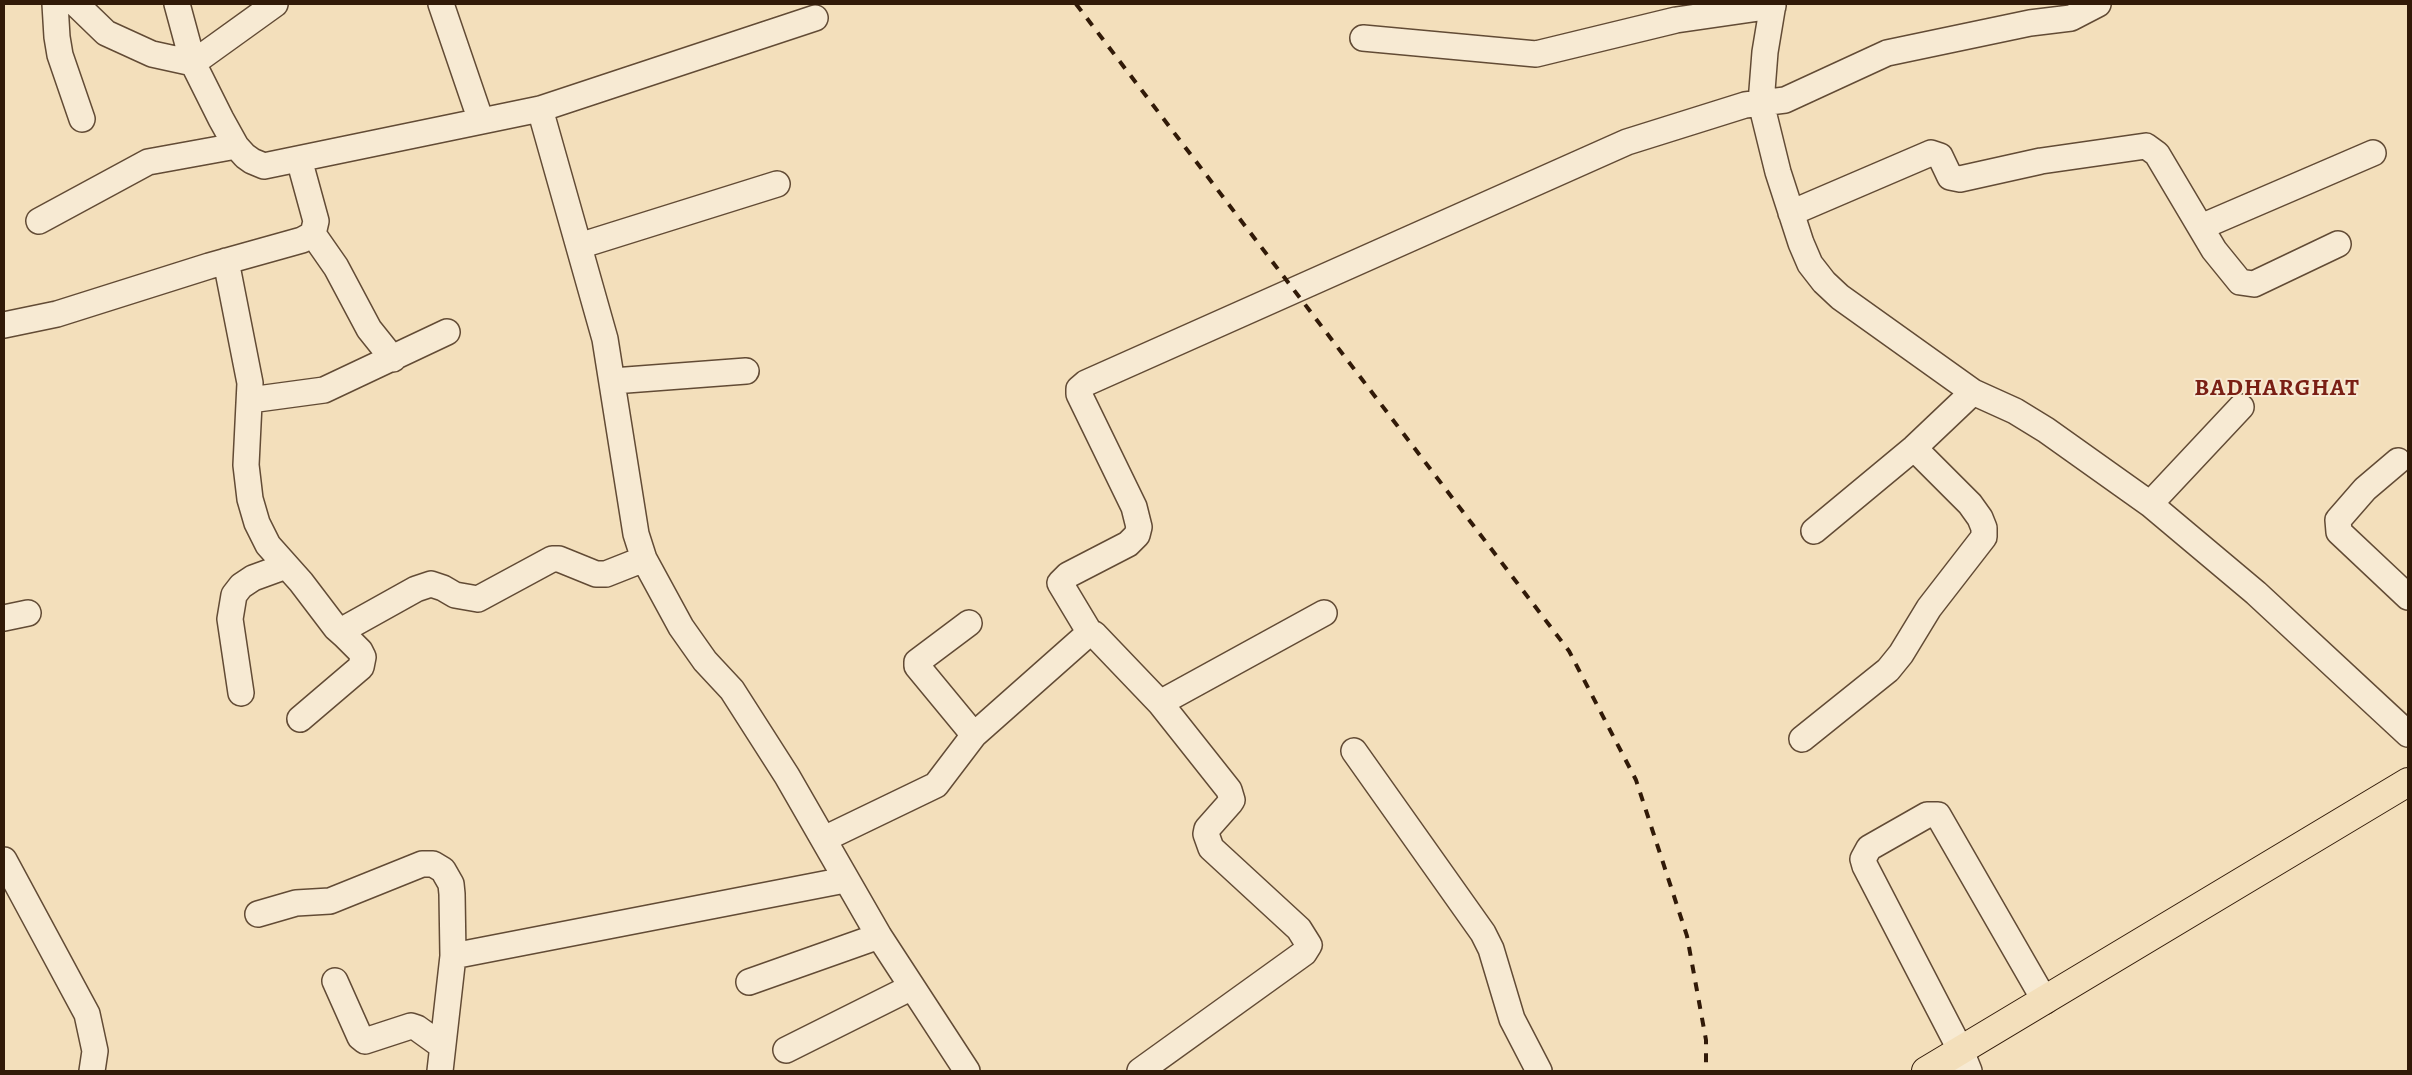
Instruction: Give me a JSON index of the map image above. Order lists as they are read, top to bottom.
{
  "districts": ["BADHARGHAT"]
}
